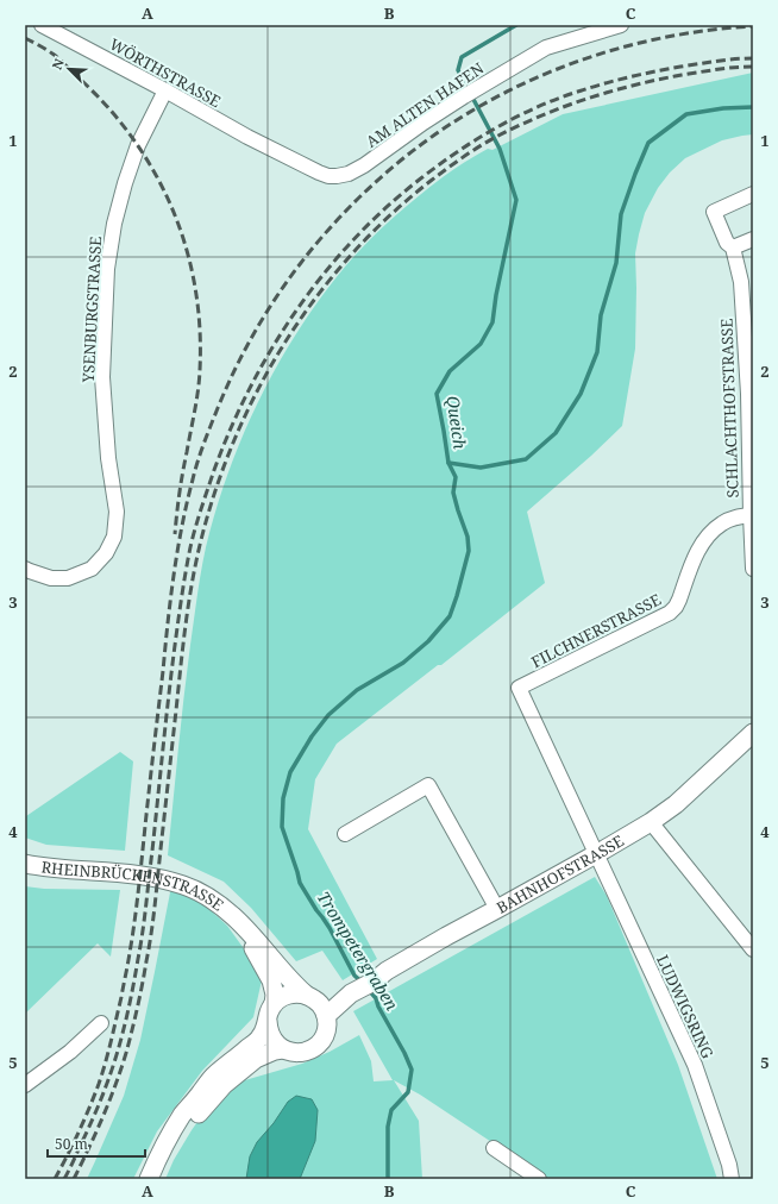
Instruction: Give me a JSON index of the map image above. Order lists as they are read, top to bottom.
{
  "streets": {
    "street": [
      "WÖRTHSTRASSE",
      "AM ALTEN HAFEN",
      "YSENBURGSTRASSE",
      "SCHLACHTHOFSTRASSE",
      "FILCHNERSTRASSE",
      "BAHNHOFSTRASSE",
      "RHEINBRÜCKENSTRASSE",
      "LUDWIGSRING"
    ]
  },
  "crossings": [
    ["WÖRTHSTRASSE", "AM ALTEN HAFEN"],
    ["WÖRTHSTRASSE", "YSENBURGSTRASSE"],
    ["SCHLACHTHOFSTRASSE", "FILCHNERSTRASSE"],
    ["FILCHNERSTRASSE", "LUDWIGSRING"],
    ["BAHNHOFSTRASSE", "RHEINBRÜCKENSTRASSE"],
    ["BAHNHOFSTRASSE", "LUDWIGSRING"]
  ],
  "water": ["Queich", "Trompetergraben"],
  "scale_bar": "50 m",
  "north": "top left",
  "grid": {
    "columns": ["A", "B", "C"],
    "rows": [
      "1",
      "2",
      "3",
      "4",
      "5"
    ]
  }
}
